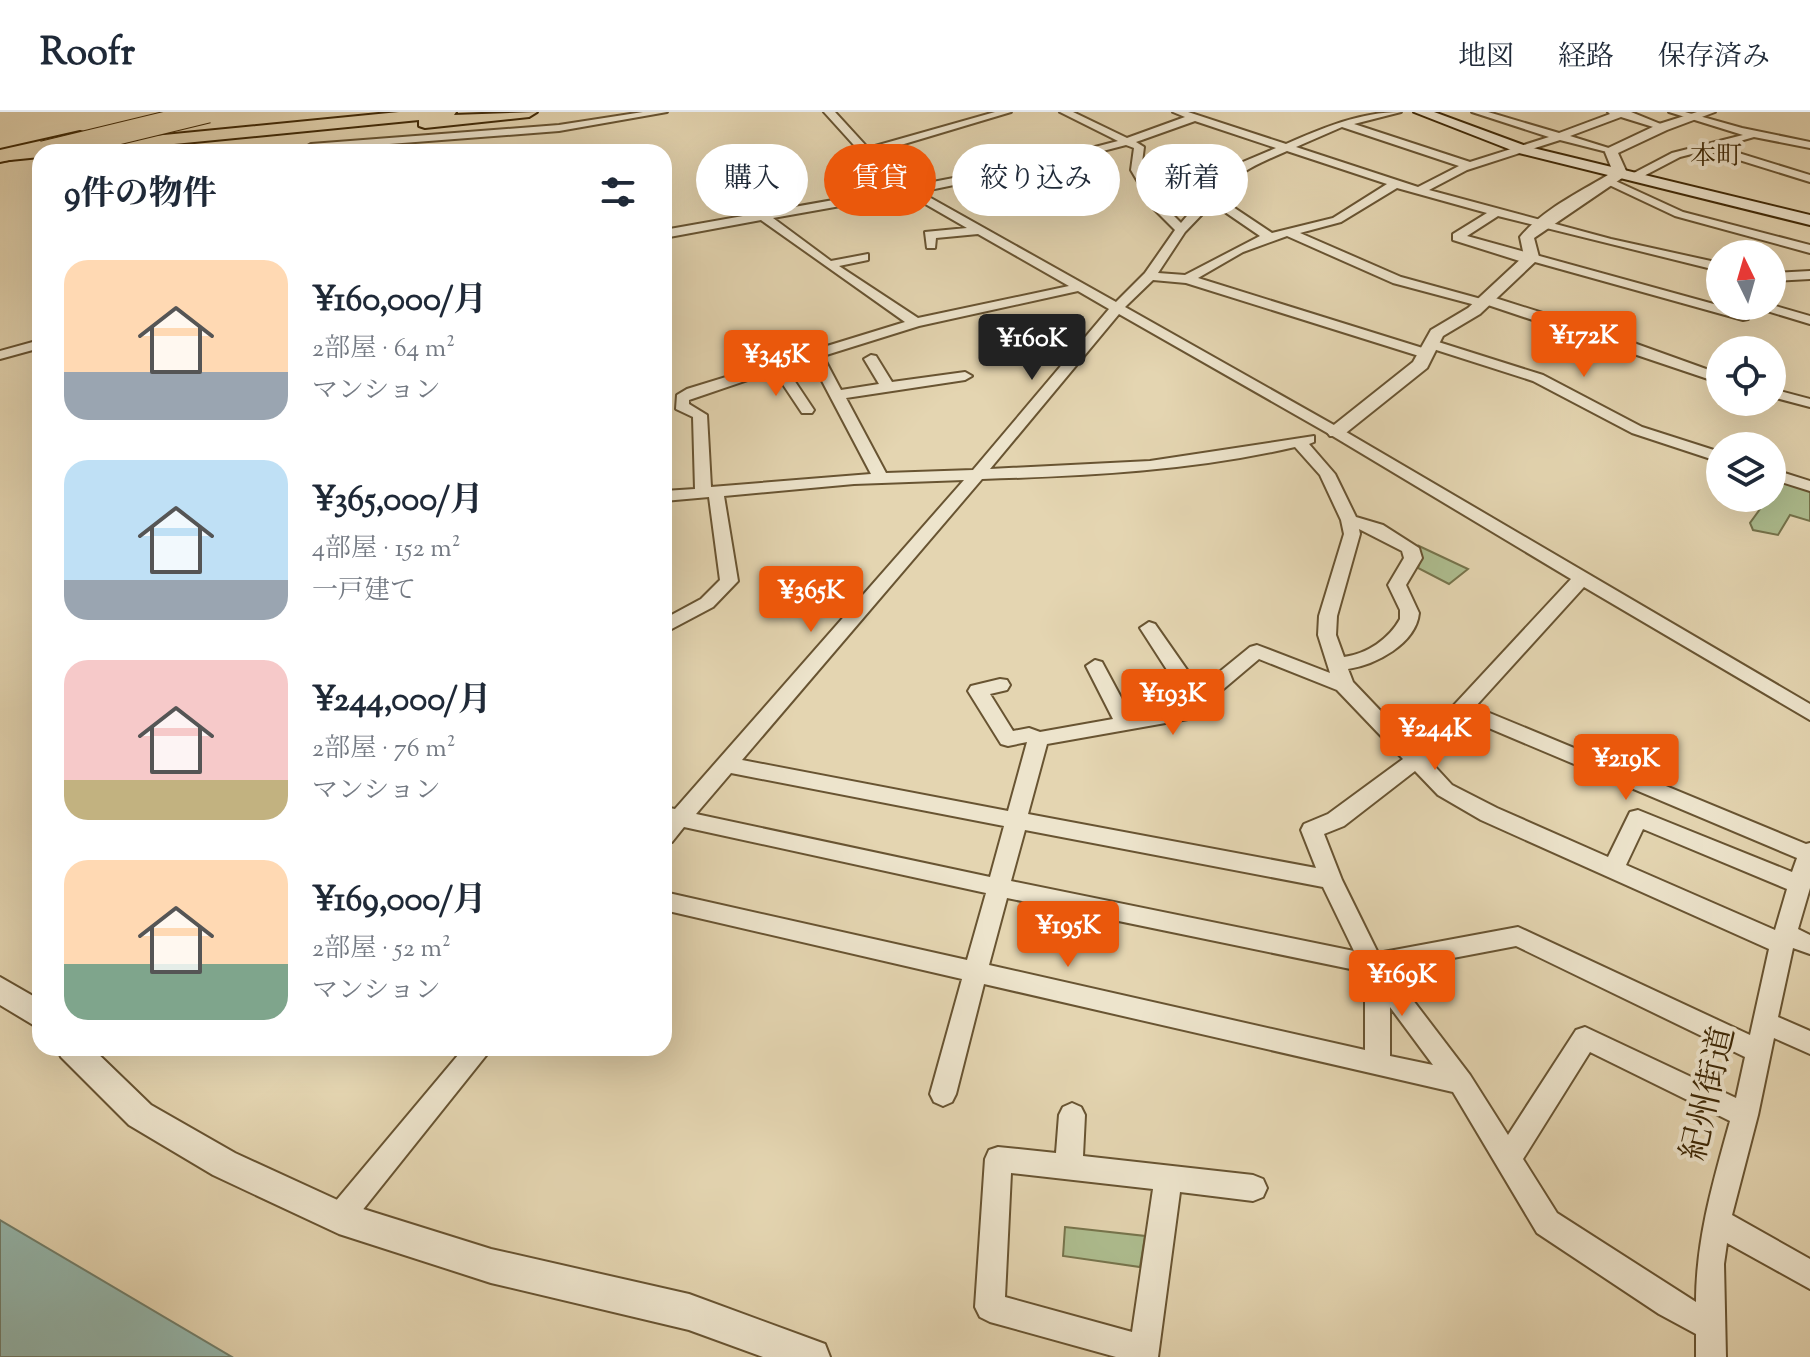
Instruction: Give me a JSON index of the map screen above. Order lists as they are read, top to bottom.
{
  "streets": {
    "street": ["紀州街道"]
  },
  "districts": ["本町"],
  "north": "top",
  "page": {
    "header": "Roofr",
    "nav": ["地図", "経路", "保存済み"],
    "chip": [
      "購入",
      "賃貸",
      "絞り込み",
      "新着"
    ],
    "heading": "9件の物件",
    "list": [
      {
        "name": "¥160,000/月",
        "note": "2部屋 · 64 m² · マンション"
      },
      {
        "name": "¥365,000/月",
        "note": "4部屋 · 152 m² · 一戸建て"
      },
      {
        "name": "¥244,000/月",
        "note": "2部屋 · 76 m² · マンション"
      },
      {
        "name": "¥169,000/月",
        "note": "2部屋 · 52 m² · マンション"
      }
    ],
    "price": [
      "¥172K",
      "¥160K",
      "¥345K",
      "¥365K",
      "¥193K",
      "¥244K",
      "¥219K",
      "¥195K",
      "¥169K"
    ]
  }
}
